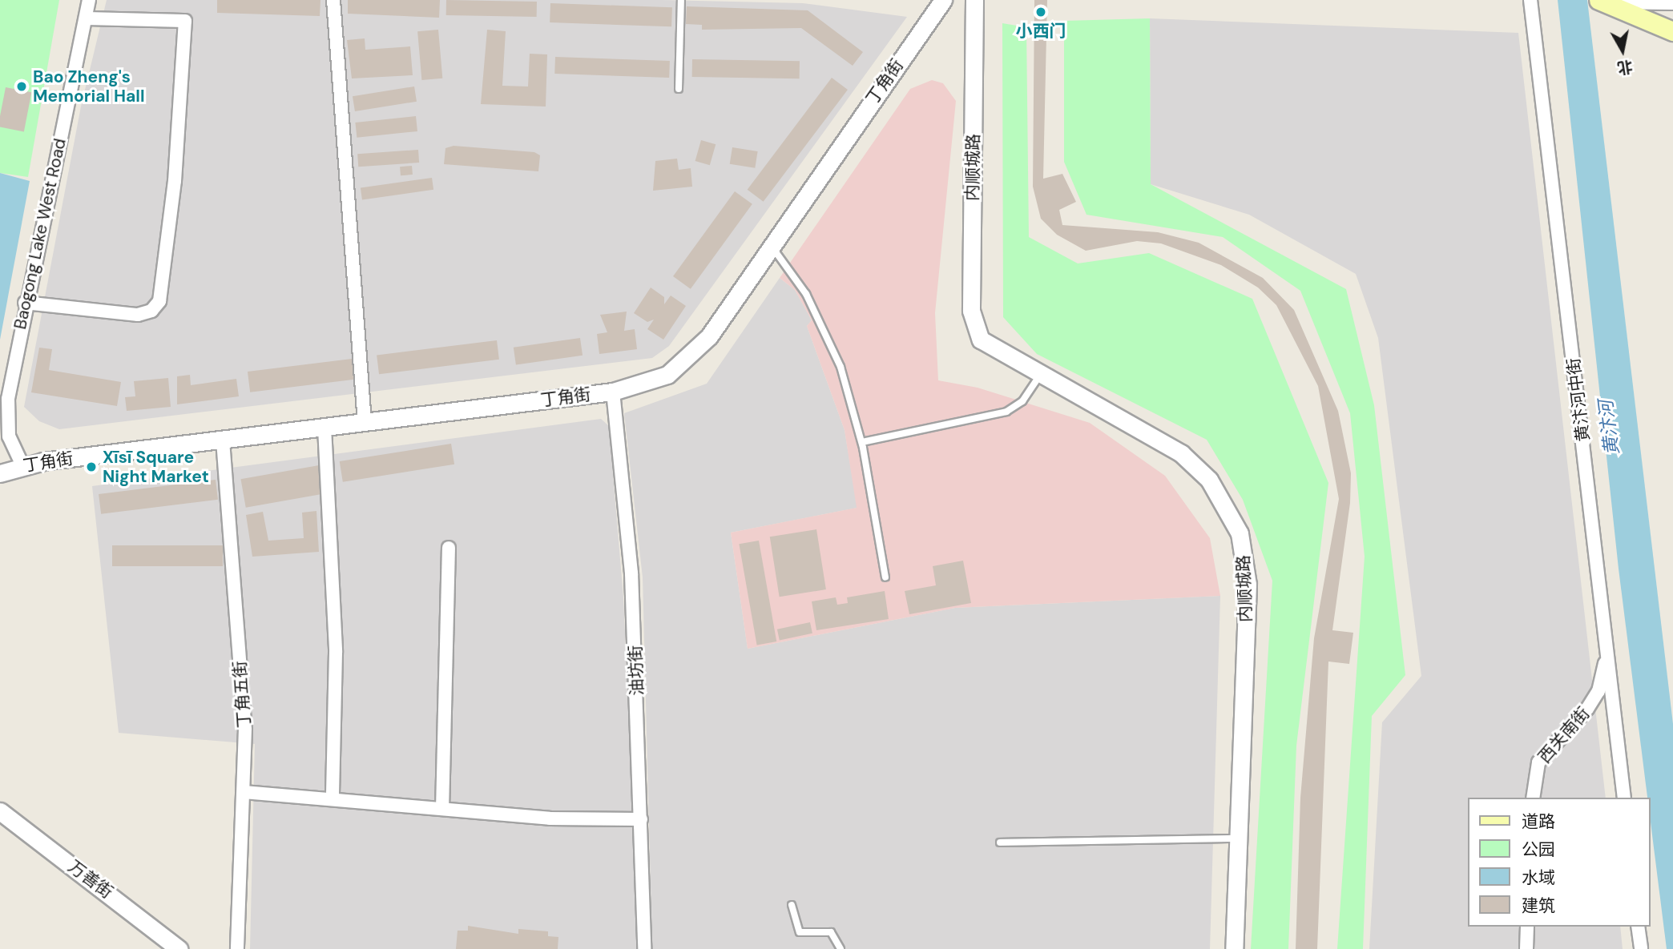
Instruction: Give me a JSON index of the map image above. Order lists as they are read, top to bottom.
{
  "streets": {
    "street": [
      "丁角街",
      "内顺城路",
      "Baogong Lake West Road",
      "黄汴河中街",
      "油坊街",
      "丁角五街",
      "西关南街",
      "万善街"
    ]
  },
  "crossings": [
    ["丁角街", "Baogong Lake West Road"],
    ["丁角街", "油坊街"],
    ["丁角街", "丁角五街"],
    ["黄汴河中街", "西关南街"]
  ],
  "water": ["黄汴河"],
  "places": ["小西门", "Bao Zheng's Memorial Hall", "Xīsī Square Night Market"],
  "legend": [
    "道路",
    "公园",
    "水域",
    "建筑"
  ],
  "north": "bottom"
}
